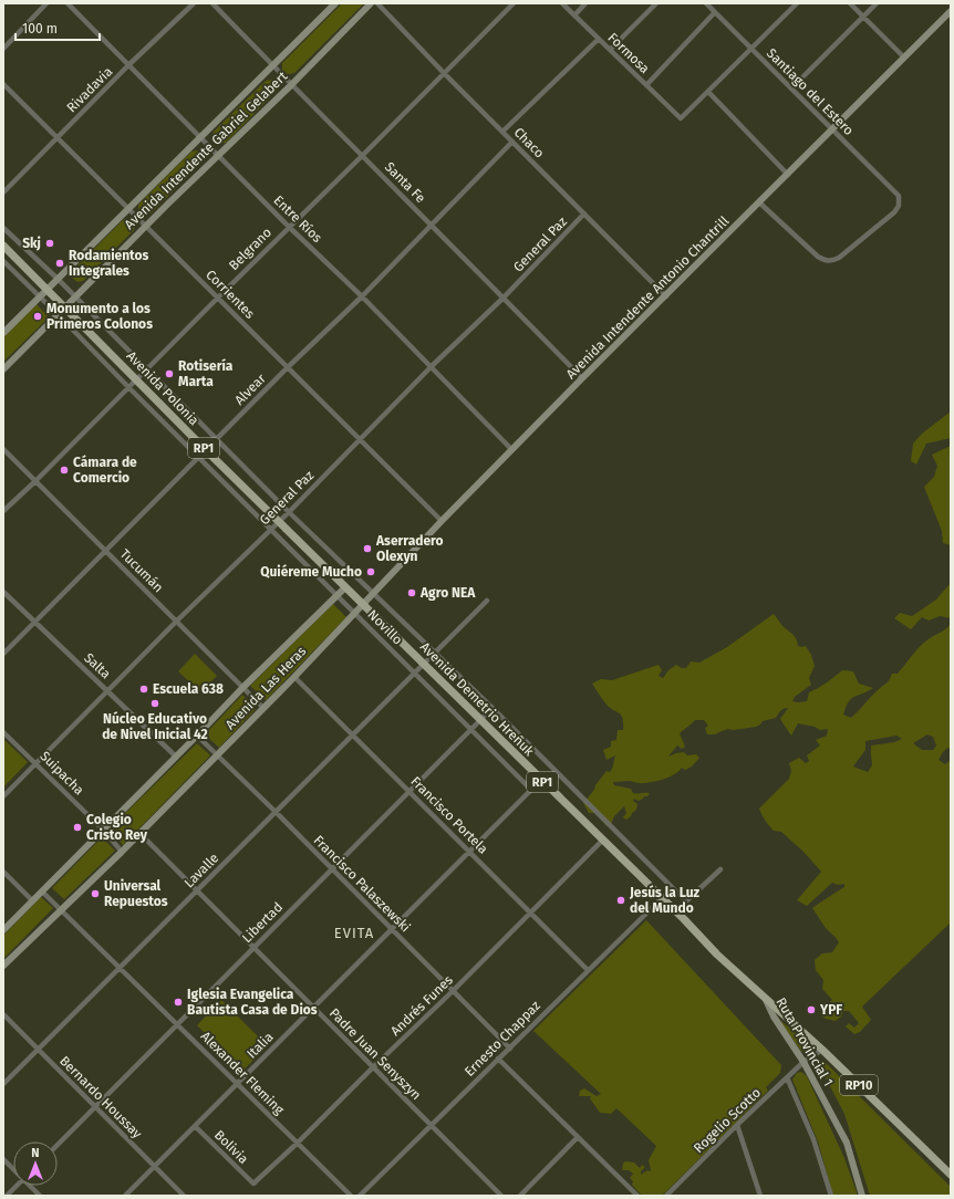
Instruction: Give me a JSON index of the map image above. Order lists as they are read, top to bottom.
{
  "streets": {
    "main road": [
      "Avenida Intendente Gabriel Gelabert",
      "Avenida Intendente Antonio Chantrill",
      "Avenida Polonia",
      "RP1",
      "Avenida Las Heras",
      "Avenida Demetrio Hreñuk",
      "Ruta Provincial 1",
      "RP10"
    ],
    "street": [
      "Formosa",
      "Rivadavia",
      "Santiago del Estero",
      "Chaco",
      "Santa Fe",
      "Entre Ríos",
      "General Paz",
      "Belgrano",
      "Corrientes",
      "Alvear",
      "Tucumán",
      "Novillo",
      "Salta",
      "Suipacha",
      "Francisco Portela",
      "Lavalle",
      "Francisco Palaszewski",
      "Libertad",
      "Andrés Funes",
      "Ernesto Chappaz",
      "Italia",
      "Padre Juan Senyszyn",
      "Alexander Fleming",
      "Bernardo Houssay",
      "Rogelio Scotto",
      "Bolivia"
    ]
  },
  "crossings": [
    ["Rivadavia", "Entre Ríos"],
    ["Rivadavia", "Corrientes"],
    ["Santiago del Estero", "Avenida Intendente Antonio Chantrill"],
    ["Chaco", "General Paz"],
    ["Chaco", "Belgrano"],
    ["Chaco", "Avenida Intendente Antonio Chantrill"],
    ["Chaco", "Alvear"],
    ["Avenida Intendente Gabriel Gelabert", "Santa Fe"],
    ["Avenida Intendente Gabriel Gelabert", "Entre Ríos"],
    ["Avenida Intendente Gabriel Gelabert", "Corrientes"],
    ["Avenida Intendente Gabriel Gelabert", "Avenida Polonia"],
    ["Avenida Intendente Gabriel Gelabert", "Avenida Demetrio Hreñuk"],
    ["Santa Fe", "General Paz"],
    ["Santa Fe", "Belgrano"],
    ["Santa Fe", "Avenida Intendente Antonio Chantrill"],
    ["Santa Fe", "Alvear"],
    ["Entre Ríos", "General Paz"],
    ["Entre Ríos", "Belgrano"],
    ["Entre Ríos", "Avenida Intendente Antonio Chantrill"],
    ["Entre Ríos", "Alvear"],
    ["General Paz", "Corrientes"],
    ["General Paz", "Avenida Polonia"],
    ["General Paz", "Tucumán"],
    ["General Paz", "Salta"],
    ["General Paz", "Avenida Demetrio Hreñuk"],
    ["General Paz", "Suipacha"],
    ["Belgrano", "Corrientes"],
    ["Belgrano", "Avenida Polonia"],
    ["Belgrano", "Tucumán"],
    ["Belgrano", "Avenida Demetrio Hreñuk"],
    ["Corrientes", "Avenida Intendente Antonio Chantrill"],
    ["Corrientes", "Alvear"],
    ["Avenida Intendente Antonio Chantrill", "Avenida Polonia"],
    ["Avenida Intendente Antonio Chantrill", "Avenida Las Heras"],
    ["Avenida Intendente Antonio Chantrill", "Avenida Demetrio Hreñuk"],
    ["Avenida Polonia", "Alvear"],
    ["Avenida Polonia", "Novillo"],
    ["Avenida Polonia", "Avenida Las Heras"],
    ["Avenida Polonia", "Avenida Demetrio Hreñuk"],
    ["Alvear", "Tucumán"],
    ["Alvear", "Salta"],
    ["Alvear", "Avenida Demetrio Hreñuk"],
    ["Tucumán", "Avenida Las Heras"],
    ["Novillo", "Avenida Las Heras"],
    ["Novillo", "Lavalle"],
    ["Novillo", "Libertad"],
    ["Novillo", "Italia"],
    ["Salta", "Avenida Las Heras"],
    ["Avenida Las Heras", "Avenida Demetrio Hreñuk"],
    ["Avenida Las Heras", "Suipacha"],
    ["Avenida Las Heras", "Francisco Portela"],
    ["Avenida Las Heras", "Francisco Palaszewski"],
    ["Avenida Las Heras", "Padre Juan Senyszyn"],
    ["Avenida Las Heras", "Alexander Fleming"],
    ["Avenida Demetrio Hreñuk", "Lavalle"],
    ["Avenida Demetrio Hreñuk", "Libertad"],
    ["Avenida Demetrio Hreñuk", "Andrés Funes"],
    ["Avenida Demetrio Hreñuk", "Ernesto Chappaz"],
    ["Avenida Demetrio Hreñuk", "Ruta Provincial 1"],
    ["Avenida Demetrio Hreñuk", "Italia"],
    ["Avenida Demetrio Hreñuk", "RP10"],
    ["Francisco Portela", "Lavalle"],
    ["Francisco Portela", "Libertad"],
    ["Francisco Portela", "Andrés Funes"],
    ["Francisco Portela", "Ernesto Chappaz"],
    ["Francisco Portela", "Italia"],
    ["Lavalle", "Francisco Palaszewski"],
    ["Lavalle", "Padre Juan Senyszyn"],
    ["Lavalle", "Alexander Fleming"],
    ["Lavalle", "Bernardo Houssay"],
    ["Francisco Palaszewski", "Libertad"],
    ["Francisco Palaszewski", "Andrés Funes"],
    ["Francisco Palaszewski", "Ernesto Chappaz"],
    ["Francisco Palaszewski", "Italia"],
    ["Libertad", "Padre Juan Senyszyn"],
    ["Libertad", "Alexander Fleming"],
    ["Libertad", "Bernardo Houssay"],
    ["Andrés Funes", "Padre Juan Senyszyn"],
    ["Andrés Funes", "Alexander Fleming"],
    ["Andrés Funes", "Bolivia"],
    ["Ernesto Chappaz", "Padre Juan Senyszyn"],
    ["Ruta Provincial 1", "RP10"],
    ["Ruta Provincial 1", "Rogelio Scotto"],
    ["Italia", "Padre Juan Senyszyn"],
    ["Italia", "Alexander Fleming"],
    ["Italia", "Bernardo Houssay"],
    ["Italia", "Bolivia"],
    ["RP10", "Rogelio Scotto"]
  ],
  "districts": ["EVITA"],
  "places": [
    "Skj",
    "Rodamientos Integrales",
    "Monumento a los Primeros Colonos",
    "Rotisería Marta",
    "Cámara de Comercio",
    "Aserradero Olexyn",
    "Quiéreme Mucho",
    "Agro NEA",
    "Escuela 638",
    "Núcleo Educativo de Nivel Inicial 42",
    "Colegio Cristo Rey",
    "Universal Repuestos",
    "Jesús la Luz del Mundo",
    "Iglesia Evangelica Bautista Casa de Dios",
    "YPF"
  ],
  "scale_bar": "100 m",
  "north": "top"
}
